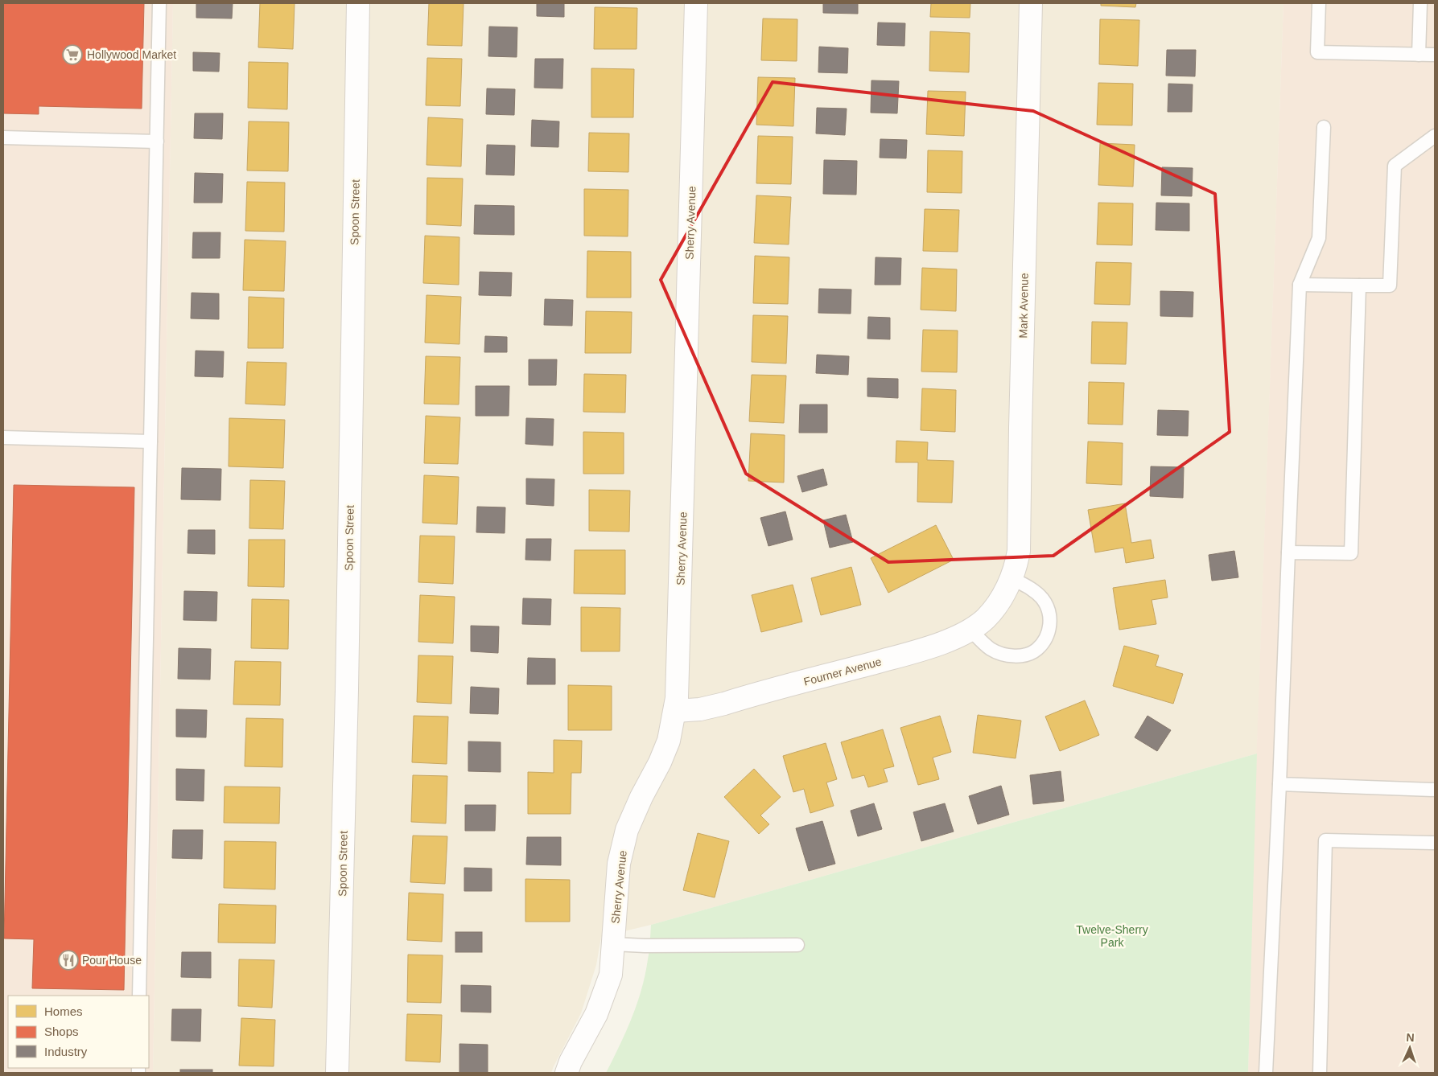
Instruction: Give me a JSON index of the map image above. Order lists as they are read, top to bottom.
{
  "streets": {
    "street": [
      "Spoon Street",
      "Sherry Avenue",
      "Mark Avenue",
      "Fourner Avenue"
    ]
  },
  "crossings": [
    ["Sherry Avenue", "Fourner Avenue"],
    ["Mark Avenue", "Fourner Avenue"]
  ],
  "parks": ["Twelve-Sherry Park"],
  "places": {
    "supermarket": ["Hollywood Market"],
    "restaurant": ["Pour House"]
  },
  "legend": ["Homes", "Shops", "Industry"],
  "north": "top"
}
